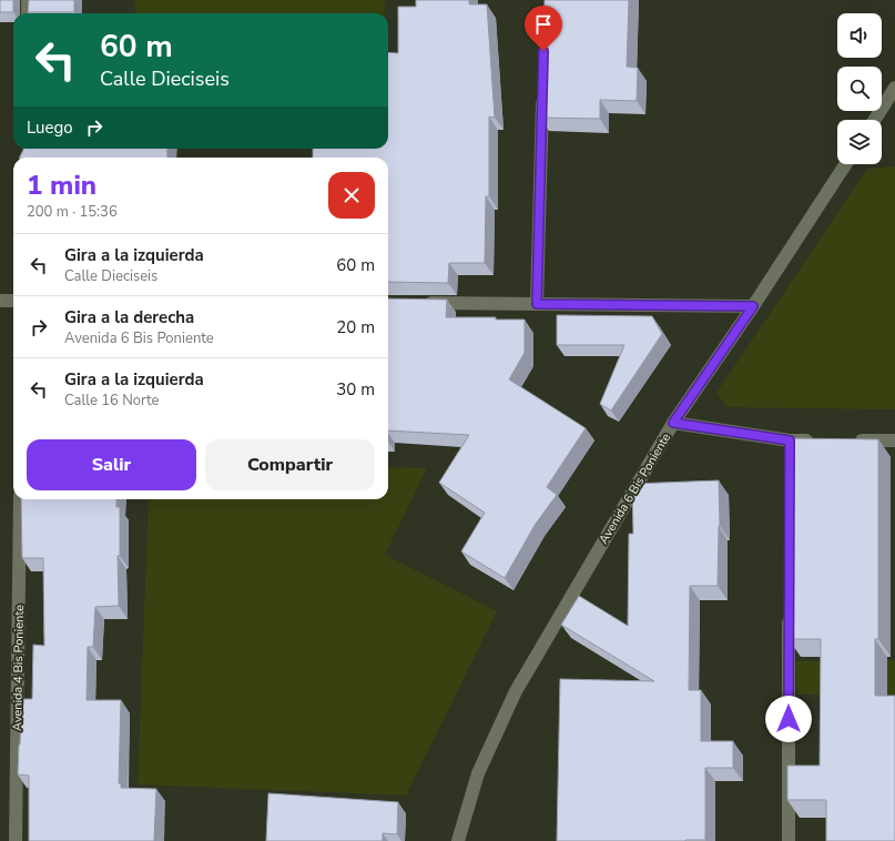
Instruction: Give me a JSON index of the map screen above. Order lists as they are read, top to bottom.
{
  "streets": {
    "street": ["Avenida 6 Bis Poniente", "Avenida 4 Bis Poniente"]
  },
  "page": {
    "turn": ["60 m", "Calle Dieciseis"],
    "then": "Luego",
    "heading": ["1 min", "200 m · 15:36"],
    "list": [
      {
        "name": "Gira a la izquierda",
        "note": "Calle Dieciseis",
        "value": "60 m"
      },
      {
        "name": "Gira a la derecha",
        "note": "Avenida 6 Bis Poniente",
        "value": "20 m"
      },
      {
        "name": "Gira a la izquierda",
        "note": "Calle 16 Norte",
        "value": "30 m"
      }
    ],
    "buttons": ["Salir", "Compartir"]
  }
}
